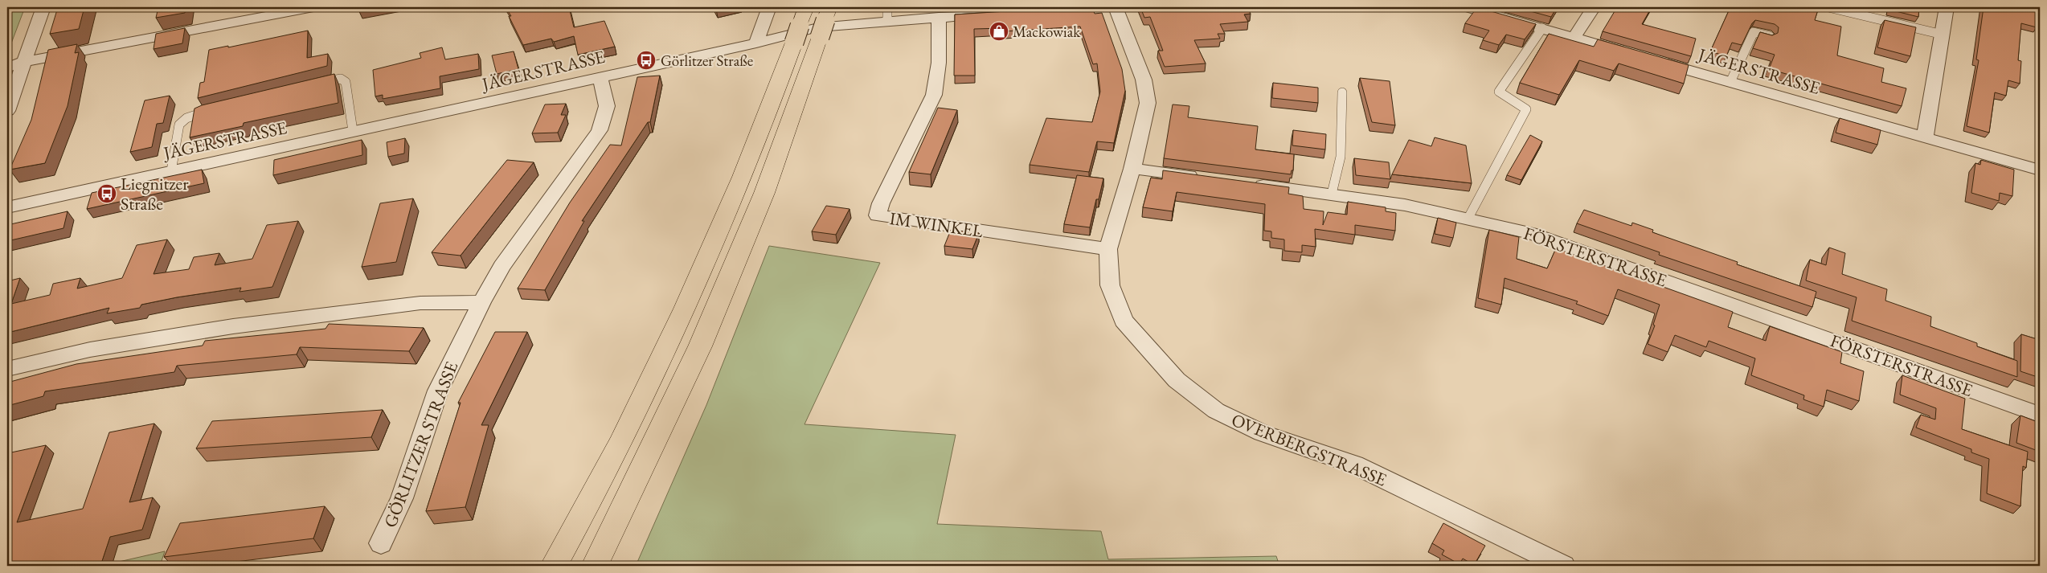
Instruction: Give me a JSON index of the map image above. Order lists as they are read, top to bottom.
{
  "streets": {
    "street": [
      "JÄGERSTRASSE",
      "IM WINKEL",
      "FÖRSTERSTRASSE",
      "GÖRLITZER STRASSE",
      "OVERBERGSTRASSE"
    ]
  },
  "crossings": [
    ["JÄGERSTRASSE", "IM WINKEL"],
    ["JÄGERSTRASSE", "GÖRLITZER STRASSE"],
    ["IM WINKEL", "OVERBERGSTRASSE"]
  ],
  "places": {
    "shop": ["Mackowiak"],
    "bus stop": ["Görlitzer Straße", "Liegnitzer Straße"]
  }
}
